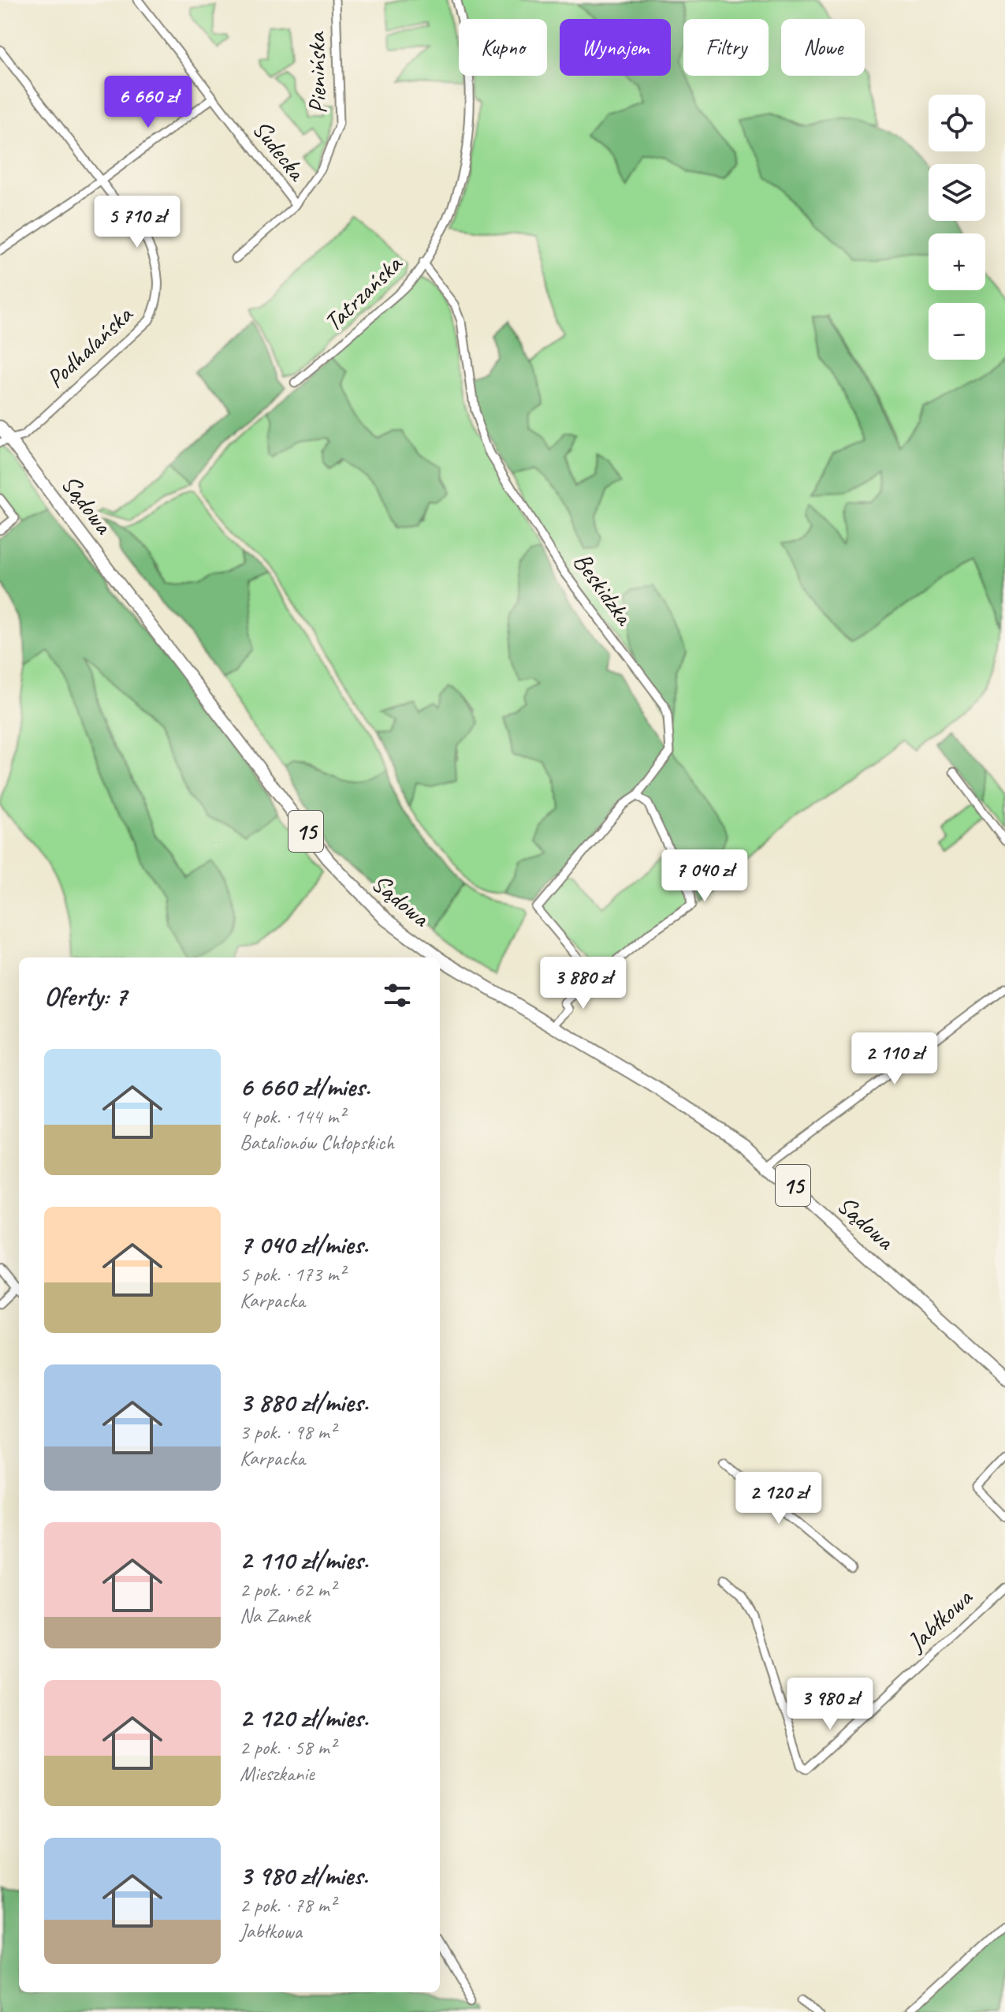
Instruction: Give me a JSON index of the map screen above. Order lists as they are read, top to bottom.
{
  "streets": {
    "main road": ["Sądowa", "15"],
    "street": [
      "Pienińska",
      "Sudecka",
      "Tatrzańska",
      "Podhalańska",
      "Beskidzka",
      "Jabłkowa"
    ]
  },
  "crossings": [
    ["Pienińska", "Sudecka"],
    ["Tatrzańska", "Beskidzka"],
    ["Podhalańska", "Sądowa"]
  ],
  "page": {
    "chip": [
      "Kupno",
      "Wynajem",
      "Filtry",
      "Nowe"
    ],
    "price": [
      "6 660 zł",
      "5 710 zł",
      "7 040 zł",
      "3 880 zł",
      "2 110 zł",
      "2 120 zł",
      "3 980 zł"
    ],
    "map_buttons": ["+", "−"],
    "heading": "Oferty: 7",
    "list": [
      {
        "name": "6 660 zł/mies.",
        "note": "4 pok. · 144 m² · Batalionów Chłopskich"
      },
      {
        "name": "7 040 zł/mies.",
        "note": "5 pok. · 173 m² · Karpacka"
      },
      {
        "name": "3 880 zł/mies.",
        "note": "3 pok. · 98 m² · Karpacka"
      },
      {
        "name": "2 110 zł/mies.",
        "note": "2 pok. · 62 m² · Na Zamek"
      },
      {
        "name": "2 120 zł/mies.",
        "note": "2 pok. · 58 m² · Mieszkanie"
      },
      {
        "name": "3 980 zł/mies.",
        "note": "2 pok. · 78 m² · Jabłkowa"
      }
    ]
  }
}
